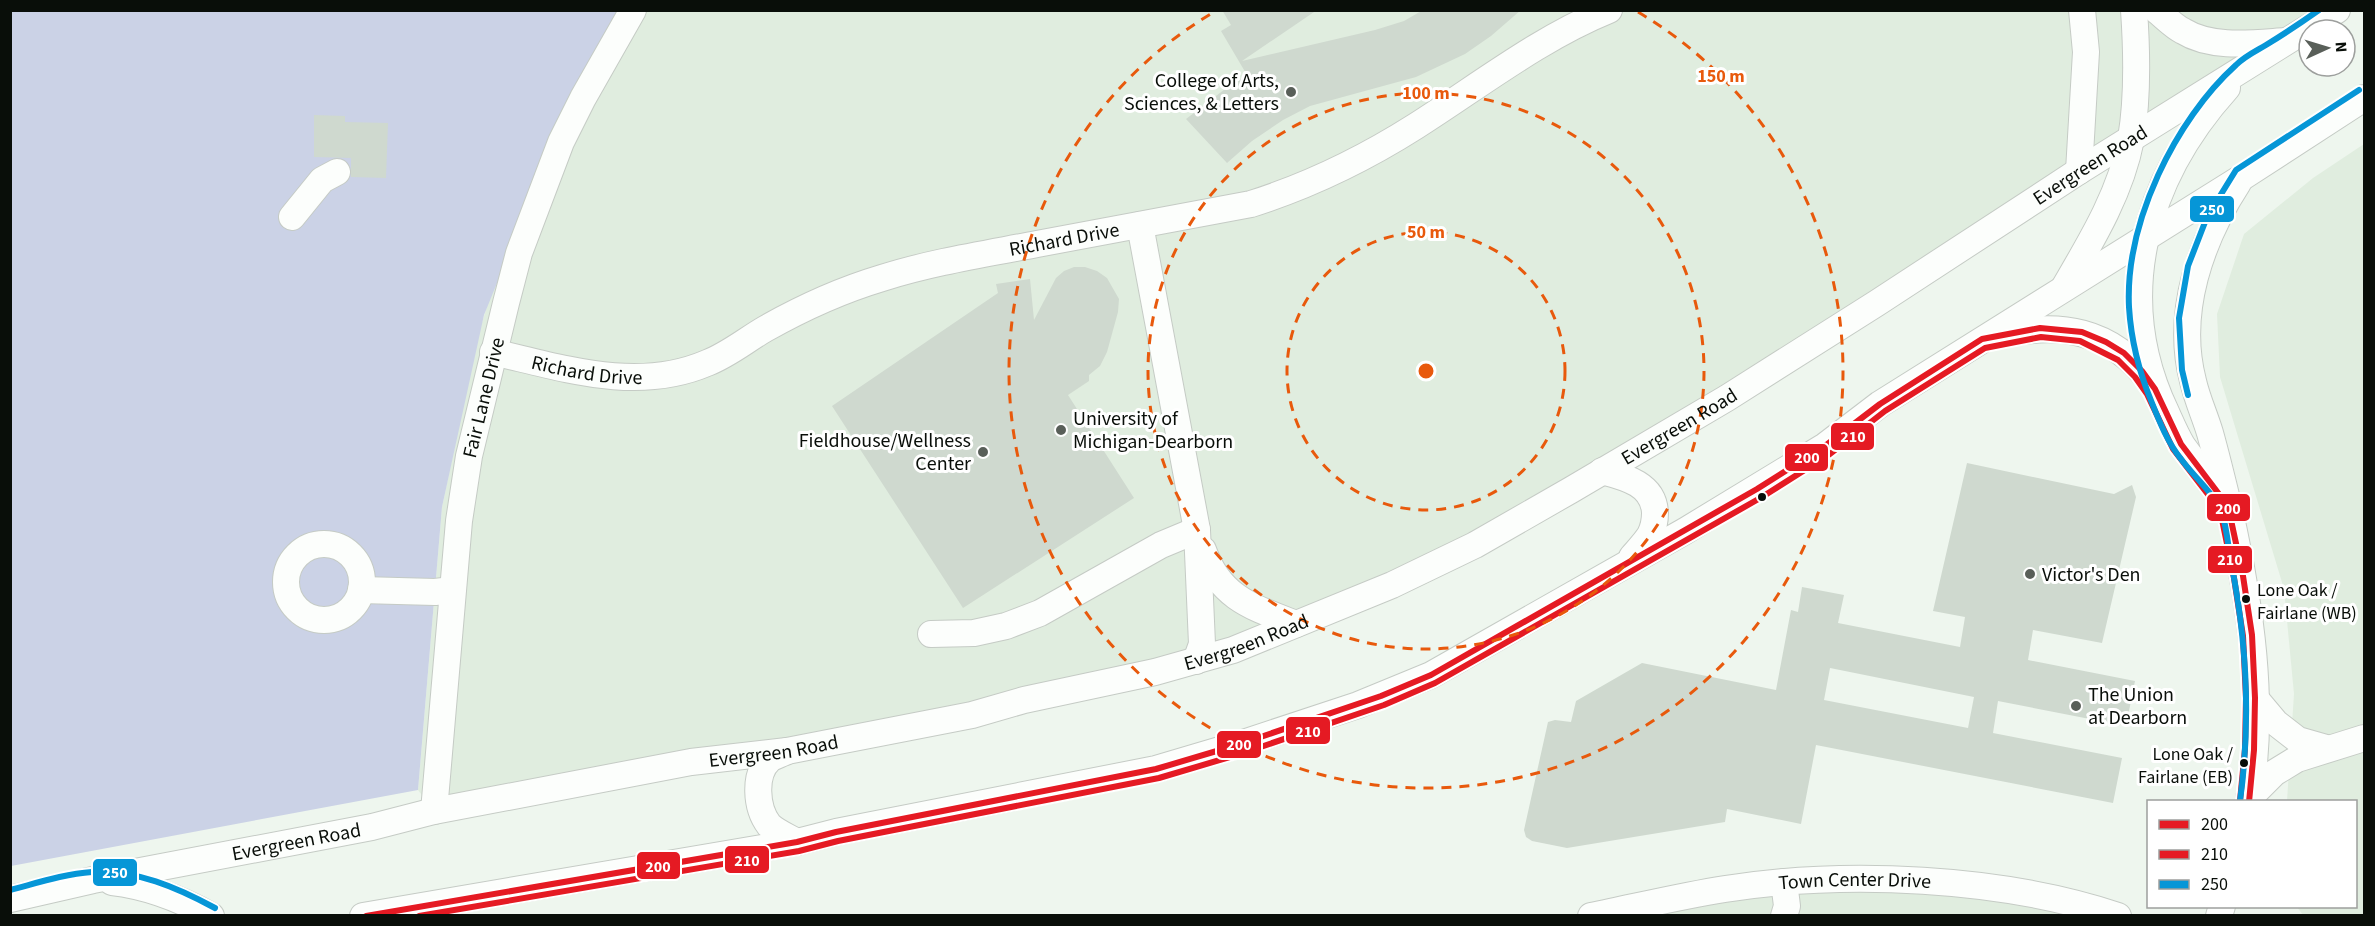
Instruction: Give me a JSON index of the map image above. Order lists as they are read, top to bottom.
{
  "streets": {
    "street": [
      "Evergreen Road",
      "Richard Drive",
      "Fair Lane Drive",
      "Town Center Drive"
    ]
  },
  "crossings": [
    ["Evergreen Road", "Fair Lane Drive"],
    ["Richard Drive", "Fair Lane Drive"]
  ],
  "places": [
    "College of Arts, Sciences, & Letters",
    "University of Michigan-Dearborn",
    "Fieldhouse/Wellness Center",
    "Victor's Den",
    "Lone Oak / Fairlane (WB)",
    "The Union at Dearborn",
    "Lone Oak / Fairlane (EB)"
  ],
  "lines": ["transit line 250", "transit line 200", "transit line 210"],
  "legend": ["200", "210", "250"],
  "north": "right",
  "rings": ["150 m", "100 m", "50 m"]
}
